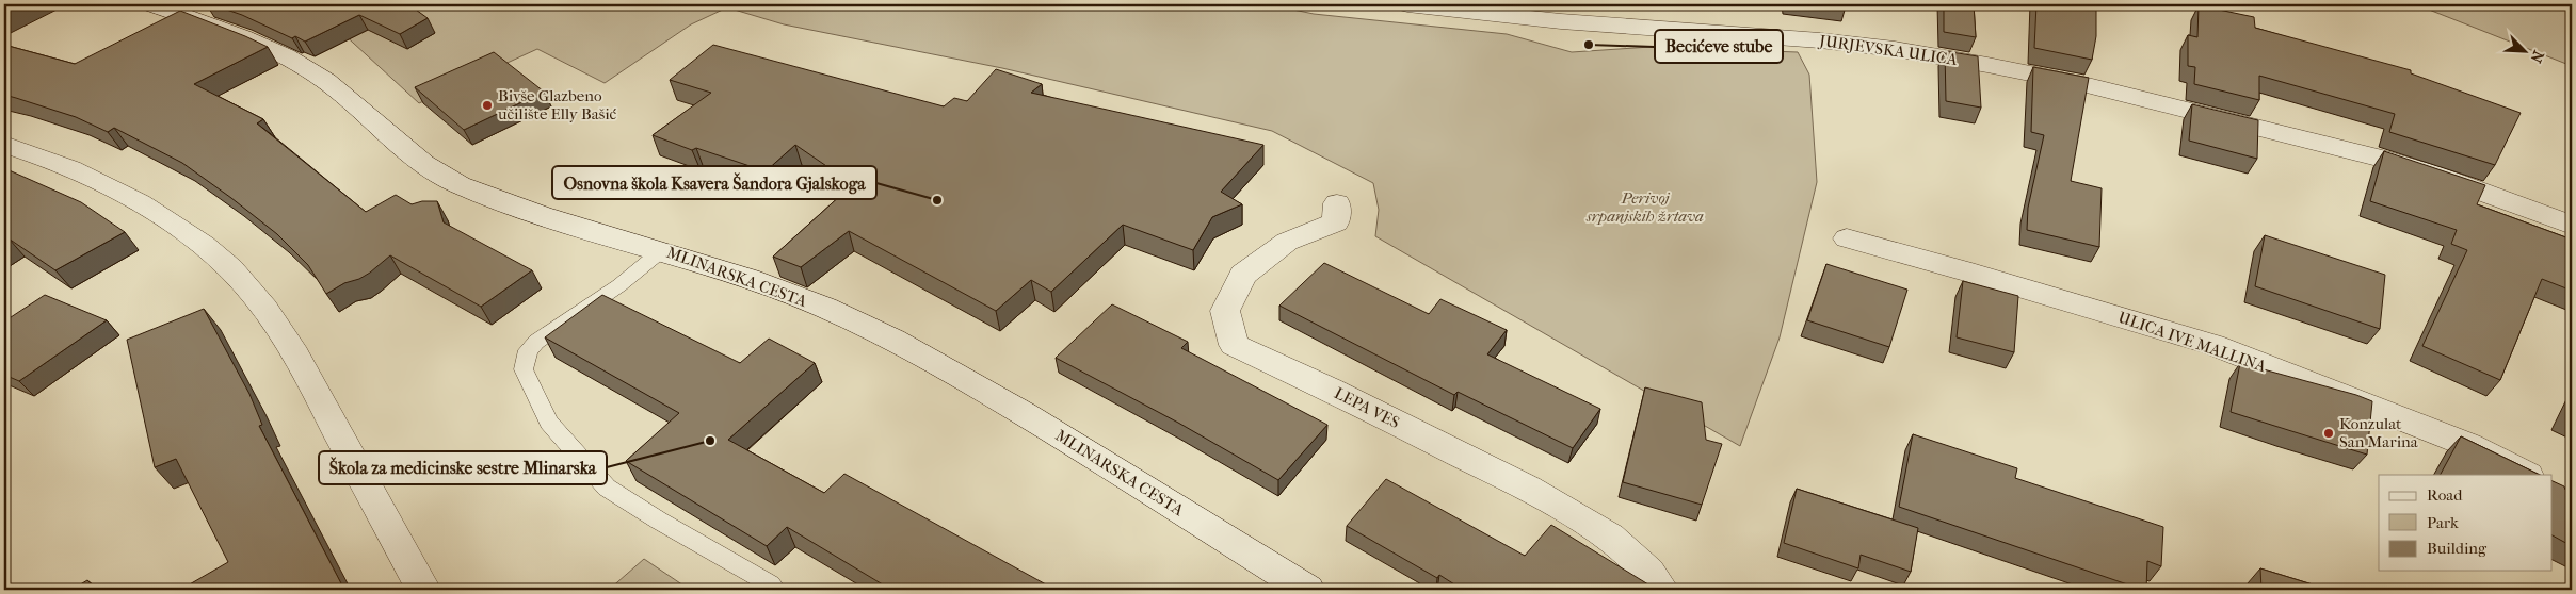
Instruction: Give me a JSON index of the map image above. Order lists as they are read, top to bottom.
{
  "streets": {
    "street": [
      "JURJEVSKA ULICA",
      "MLINARSKA CESTA",
      "ULICA IVE MALLINA",
      "LEPA VES"
    ]
  },
  "parks": ["Perivoj srpanjskih žrtava"],
  "places": [
    "Becićeve stube",
    "Bivše Glazbeno učilište Elly Bašić",
    "Osnovna škola Ksavera Šandora Gjalskoga",
    "Konzulat San Marina",
    "Škola za medicinske sestre Mlinarska"
  ],
  "legend": ["Road", "Park", "Building"],
  "north": "bottom right"
}
